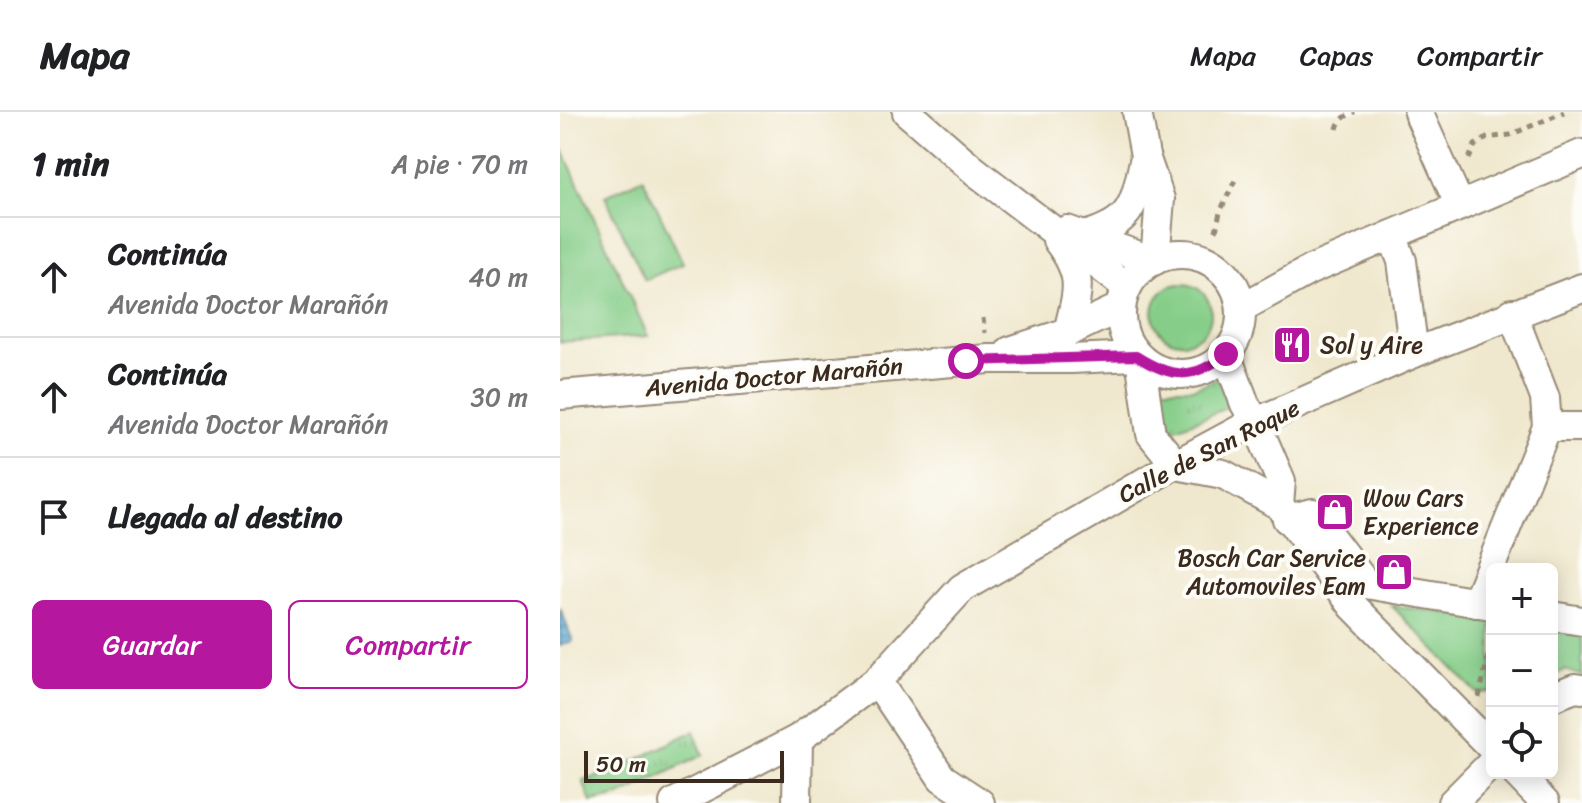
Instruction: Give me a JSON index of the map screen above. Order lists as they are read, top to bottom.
{
  "streets": {
    "street": ["Avenida Doctor Marañón", "Calle de San Roque"]
  },
  "places": {
    "restaurant": ["Sol y Aire"],
    "shop": ["Wow Cars Experience", "Bosch Car Service Automoviles Eam"]
  },
  "scale_bar": "50 m",
  "page": {
    "header": "Mapa",
    "nav": ["Mapa", "Capas", "Compartir"],
    "heading": ["1 min", "A pie · 70 m"],
    "list": [
      ["Continúa", "Avenida Doctor Marañón", "40 m"],
      ["Continúa", "Avenida Doctor Marañón", "30 m"],
      "Llegada al destino"
    ],
    "map_buttons": ["+", "−"],
    "buttons": ["Guardar", "Compartir"],
    "scale": "50 m"
  }
}
